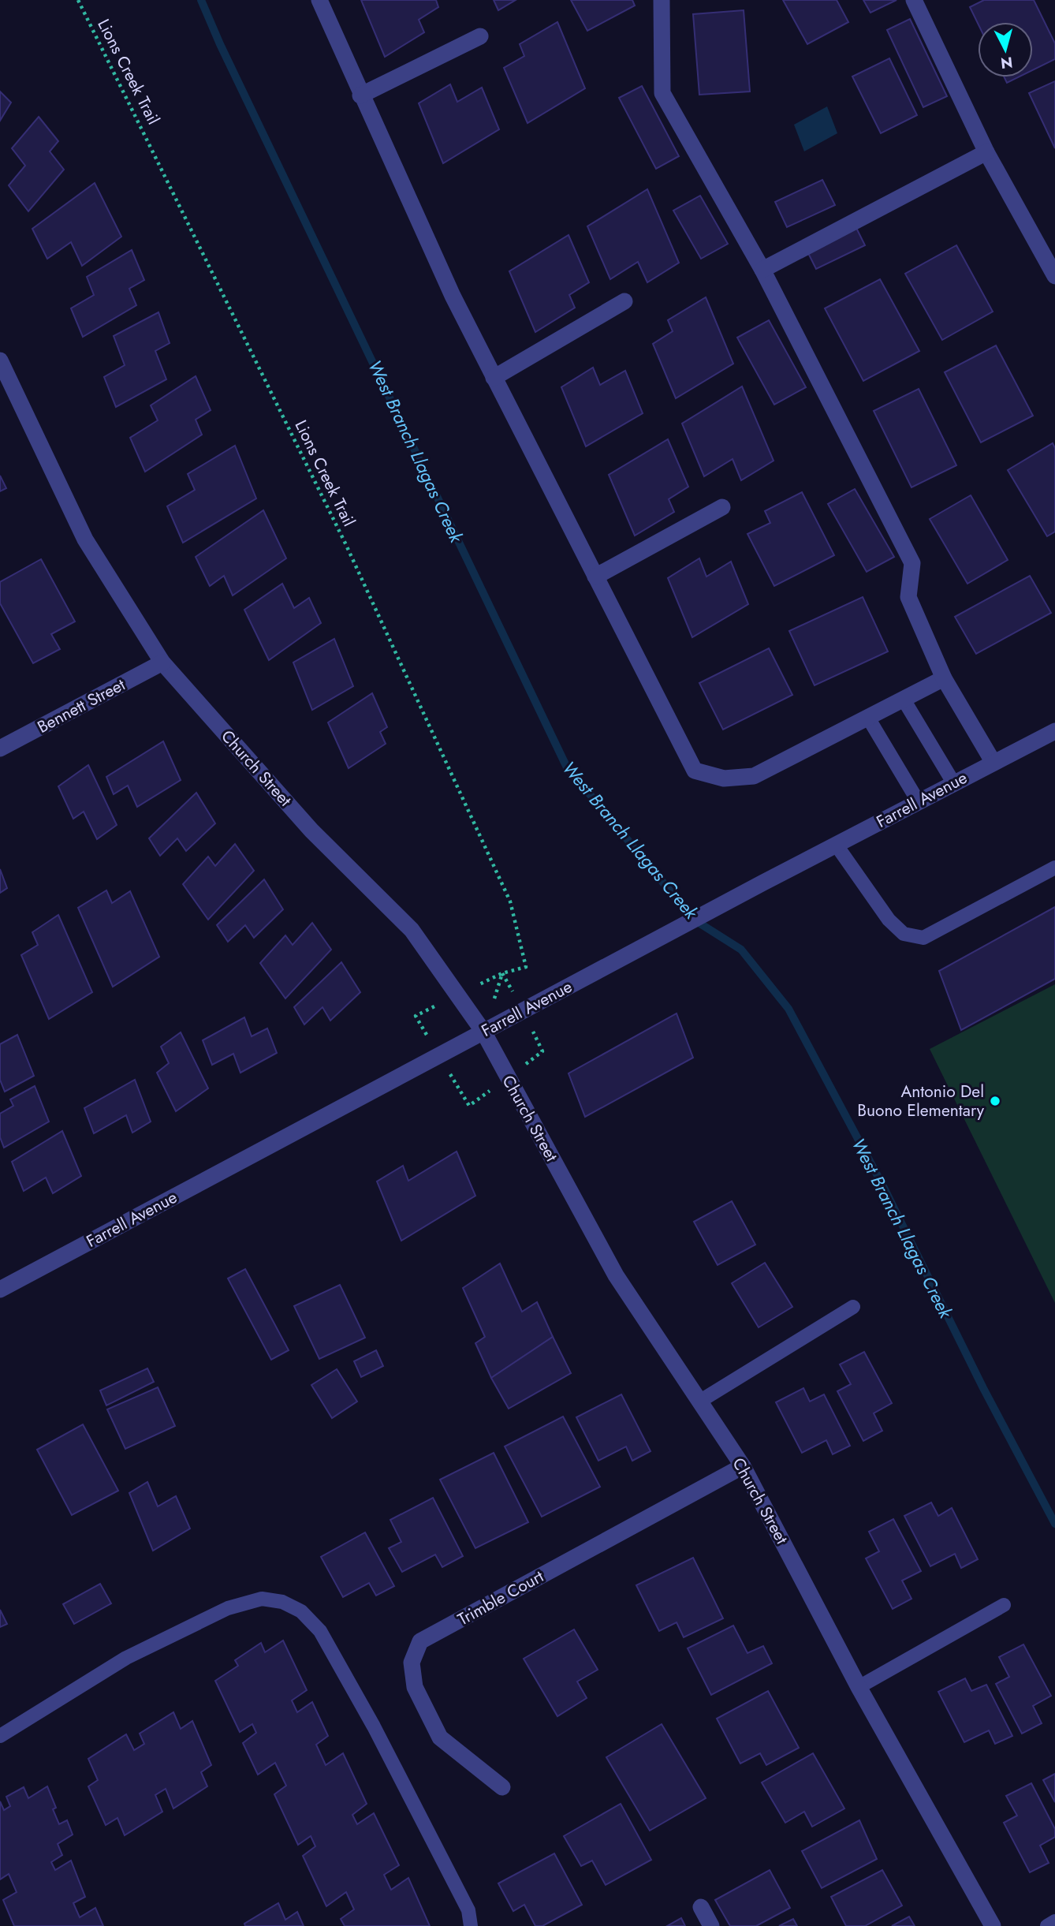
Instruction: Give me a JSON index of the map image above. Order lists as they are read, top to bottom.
{
  "streets": {
    "street": [
      "Bennett Street",
      "Church Street",
      "Farrell Avenue",
      "Trimble Court"
    ],
    "path": ["Lions Creek Trail"]
  },
  "crossings": [
    ["Bennett Street", "Church Street"],
    ["Church Street", "Farrell Avenue"],
    ["Church Street", "Trimble Court"]
  ],
  "water": ["West Branch Llagas Creek"],
  "places": ["Antonio Del Buono Elementary"],
  "north": "bottom"
}
